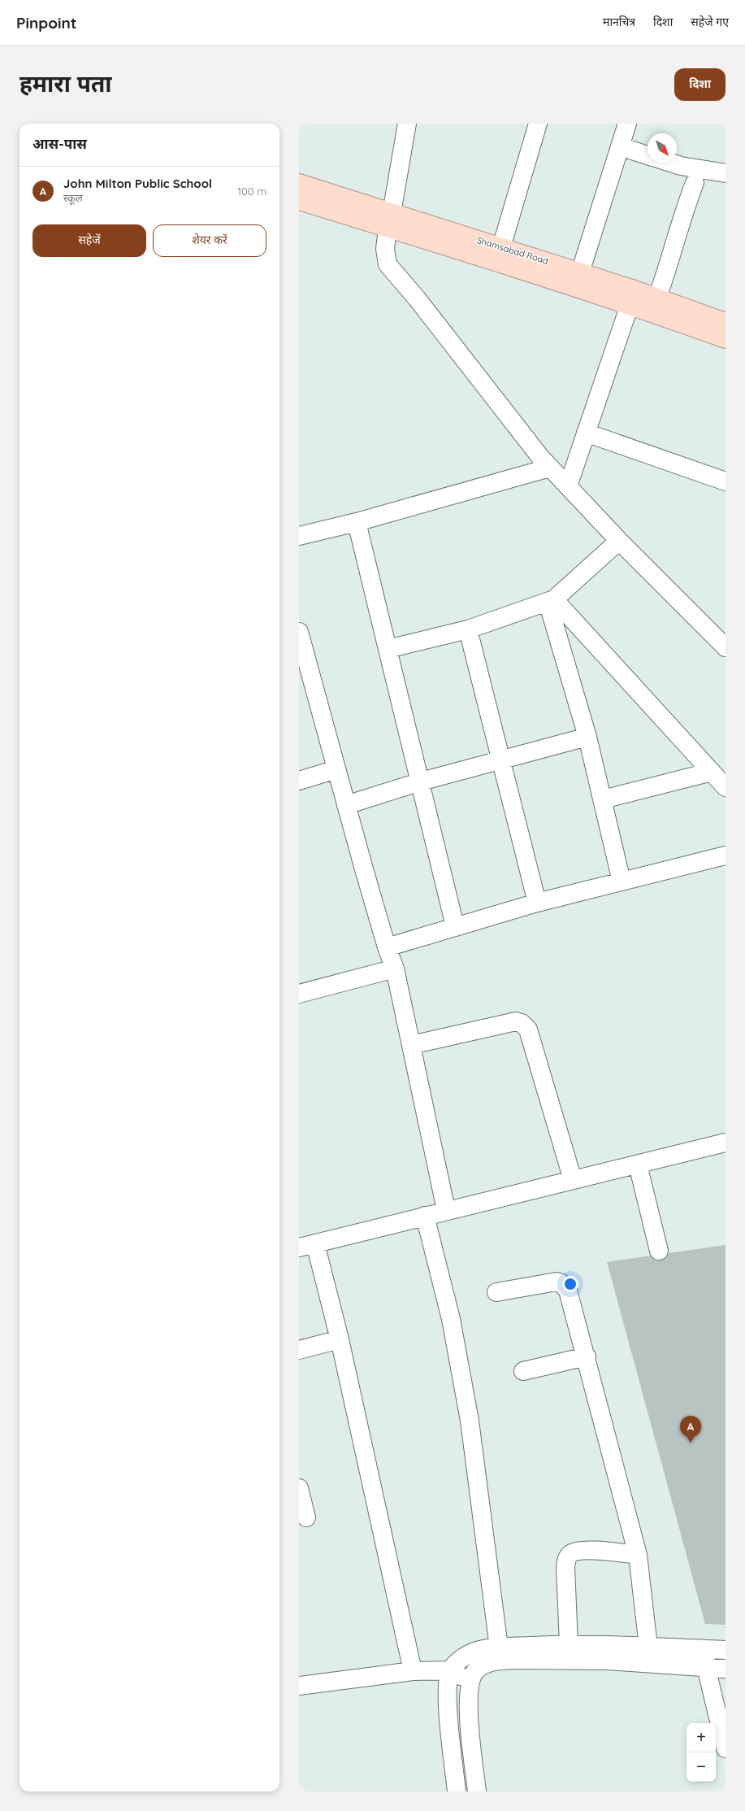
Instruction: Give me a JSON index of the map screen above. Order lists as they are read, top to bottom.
{
  "streets": {
    "main road": ["Shamsabad Road"]
  },
  "north": "bottom right",
  "page": {
    "header": "Pinpoint",
    "nav": ["मानचित्र", "दिशा", "सहेजे गए"],
    "buttons": [
      "दिशा",
      ["सहेजें", "शेयर करें"]
    ],
    "title": "हमारा पता",
    "heading": "आस-पास",
    "list": [
      {
        "mark": "A",
        "name": "John Milton Public School",
        "note": "स्कूल",
        "value": "100 m"
      }
    ],
    "pins": "A",
    "map_buttons": ["+", "−"]
  }
}
